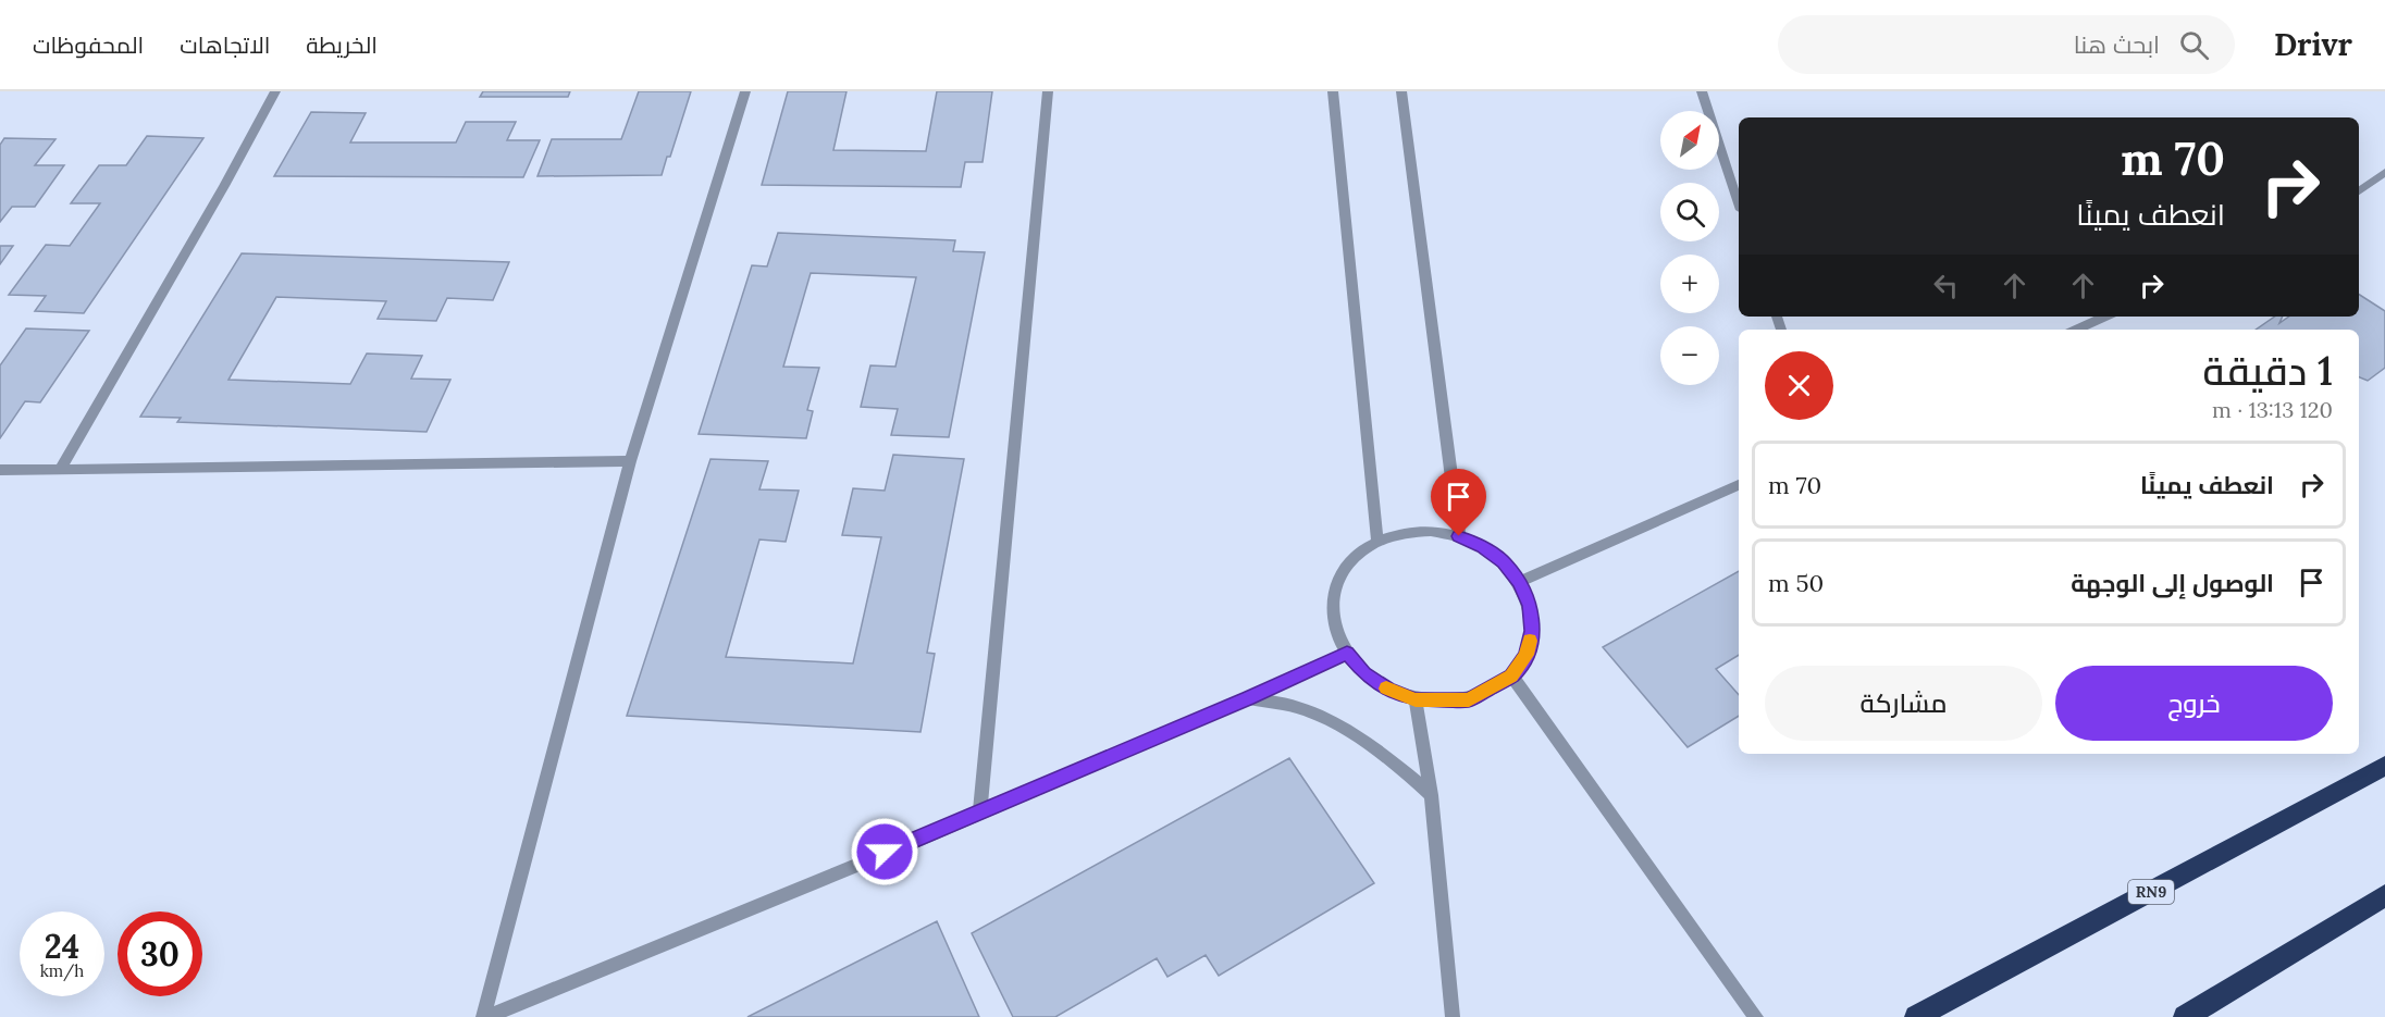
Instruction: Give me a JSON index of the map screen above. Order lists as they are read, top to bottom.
{
  "streets": {
    "highway": ["RN9"]
  },
  "north": "top right",
  "page": {
    "header": "Drivr",
    "search": "ابحث هنا",
    "nav": ["الخريطة", "الاتجاهات", "المحفوظات"],
    "map_buttons": ["+", "−"],
    "turn": ["70 m", "انعطف يمينًا"],
    "heading": ["1 دقيقة", "120 m · 13:13"],
    "list": [
      {
        "name": "انعطف يمينًا",
        "value": "70 m"
      },
      {
        "name": "الوصول إلى الوجهة",
        "value": "50 m"
      }
    ],
    "buttons": ["خروج", "مشاركة"],
    "speed": "24 km/h",
    "limit": "30"
  }
}
